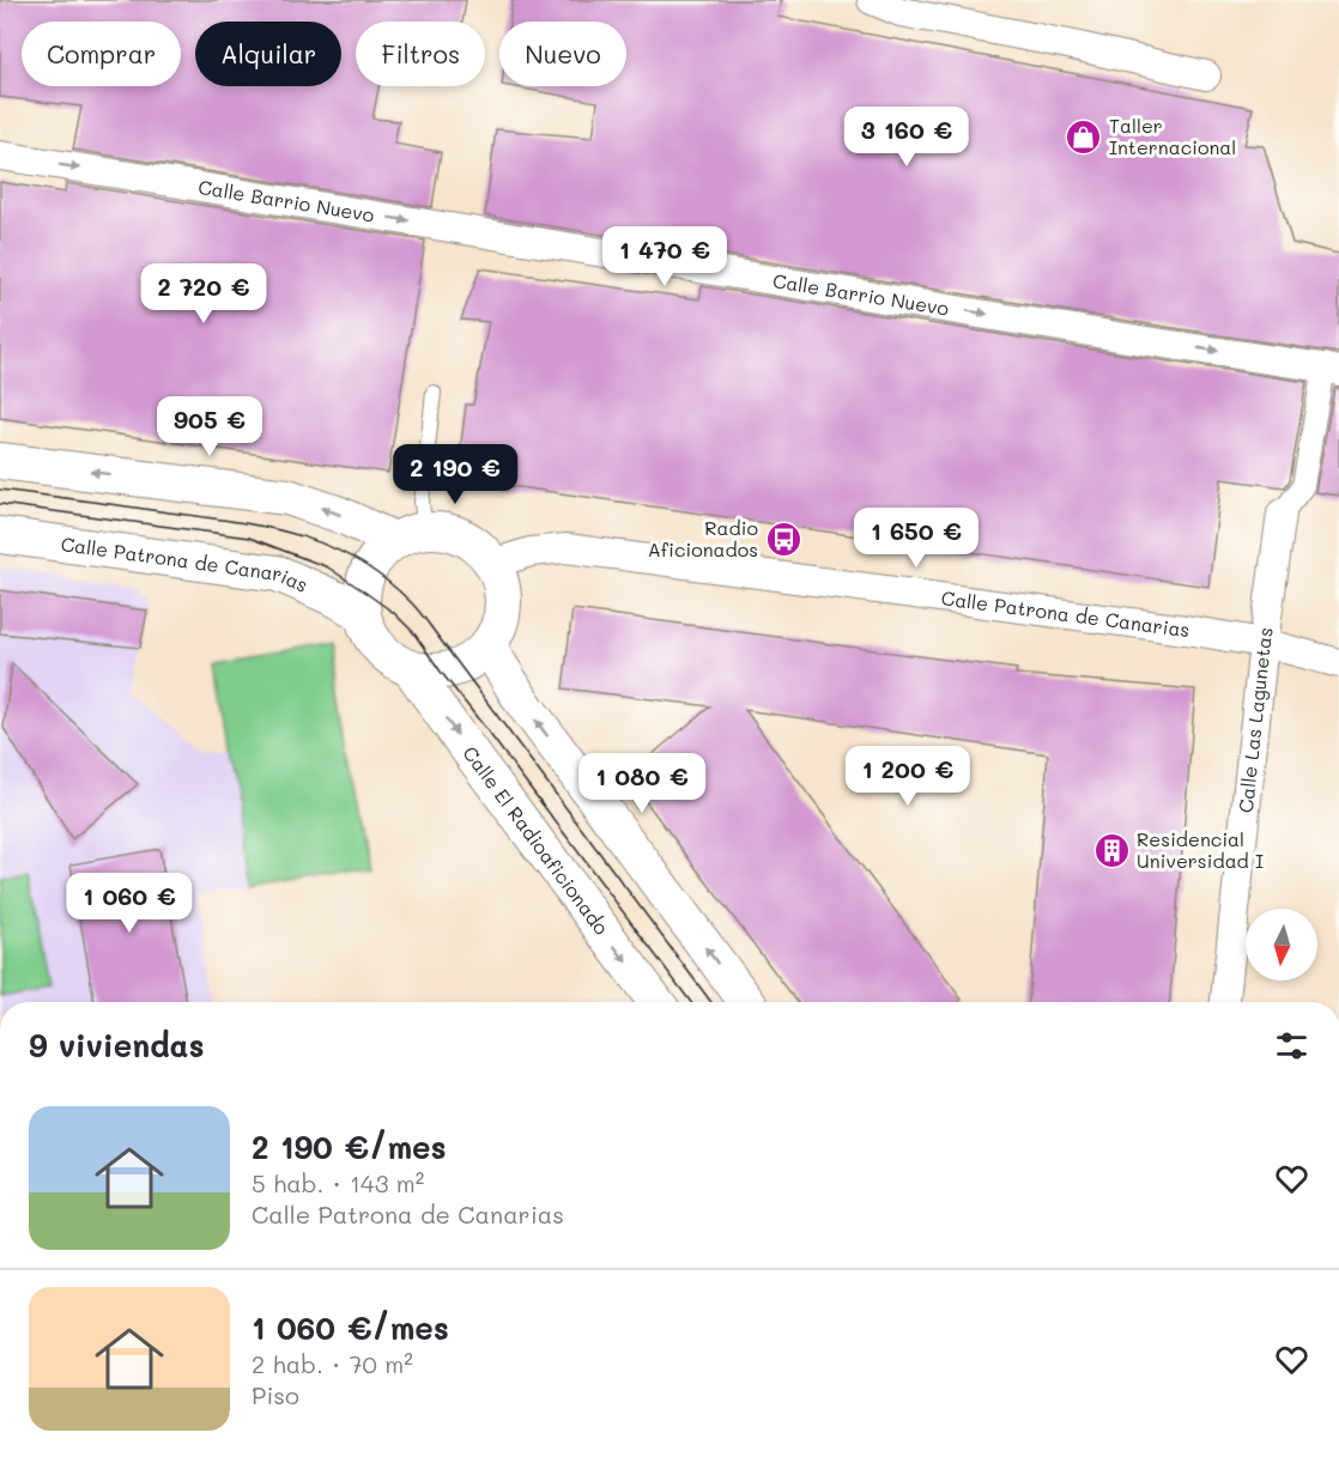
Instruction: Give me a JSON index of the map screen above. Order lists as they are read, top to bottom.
{
  "streets": {
    "street": [
      "Calle Barrio Nuevo",
      "Calle Patrona de Canarias",
      "Calle Las Lagunetas",
      "Calle El Radioaficionado"
    ]
  },
  "crossings": [
    ["Calle Patrona de Canarias", "Calle Las Lagunetas"],
    ["Calle Patrona de Canarias", "Calle El Radioaficionado"]
  ],
  "one_way": ["Calle Barrio Nuevo"],
  "places": {
    "shop": ["Taller Internacional"],
    "bus stop": ["Radio Aficionados"],
    "building": ["Residencial Universidad I"]
  },
  "north": "bottom",
  "page": {
    "chip": [
      "Comprar",
      "Alquilar",
      "Filtros",
      "Nuevo"
    ],
    "price": [
      "3 160 €",
      "1 470 €",
      "2 720 €",
      "905 €",
      "2 190 €",
      "1 650 €",
      "1 200 €",
      "1 080 €",
      "1 060 €"
    ],
    "heading": "9 viviendas",
    "list": [
      {
        "name": "2 190 €/mes",
        "note": "5 hab. · 143 m² · Calle Patrona de Canarias"
      },
      {
        "name": "1 060 €/mes",
        "note": "2 hab. · 70 m² · Piso"
      }
    ]
  }
}
